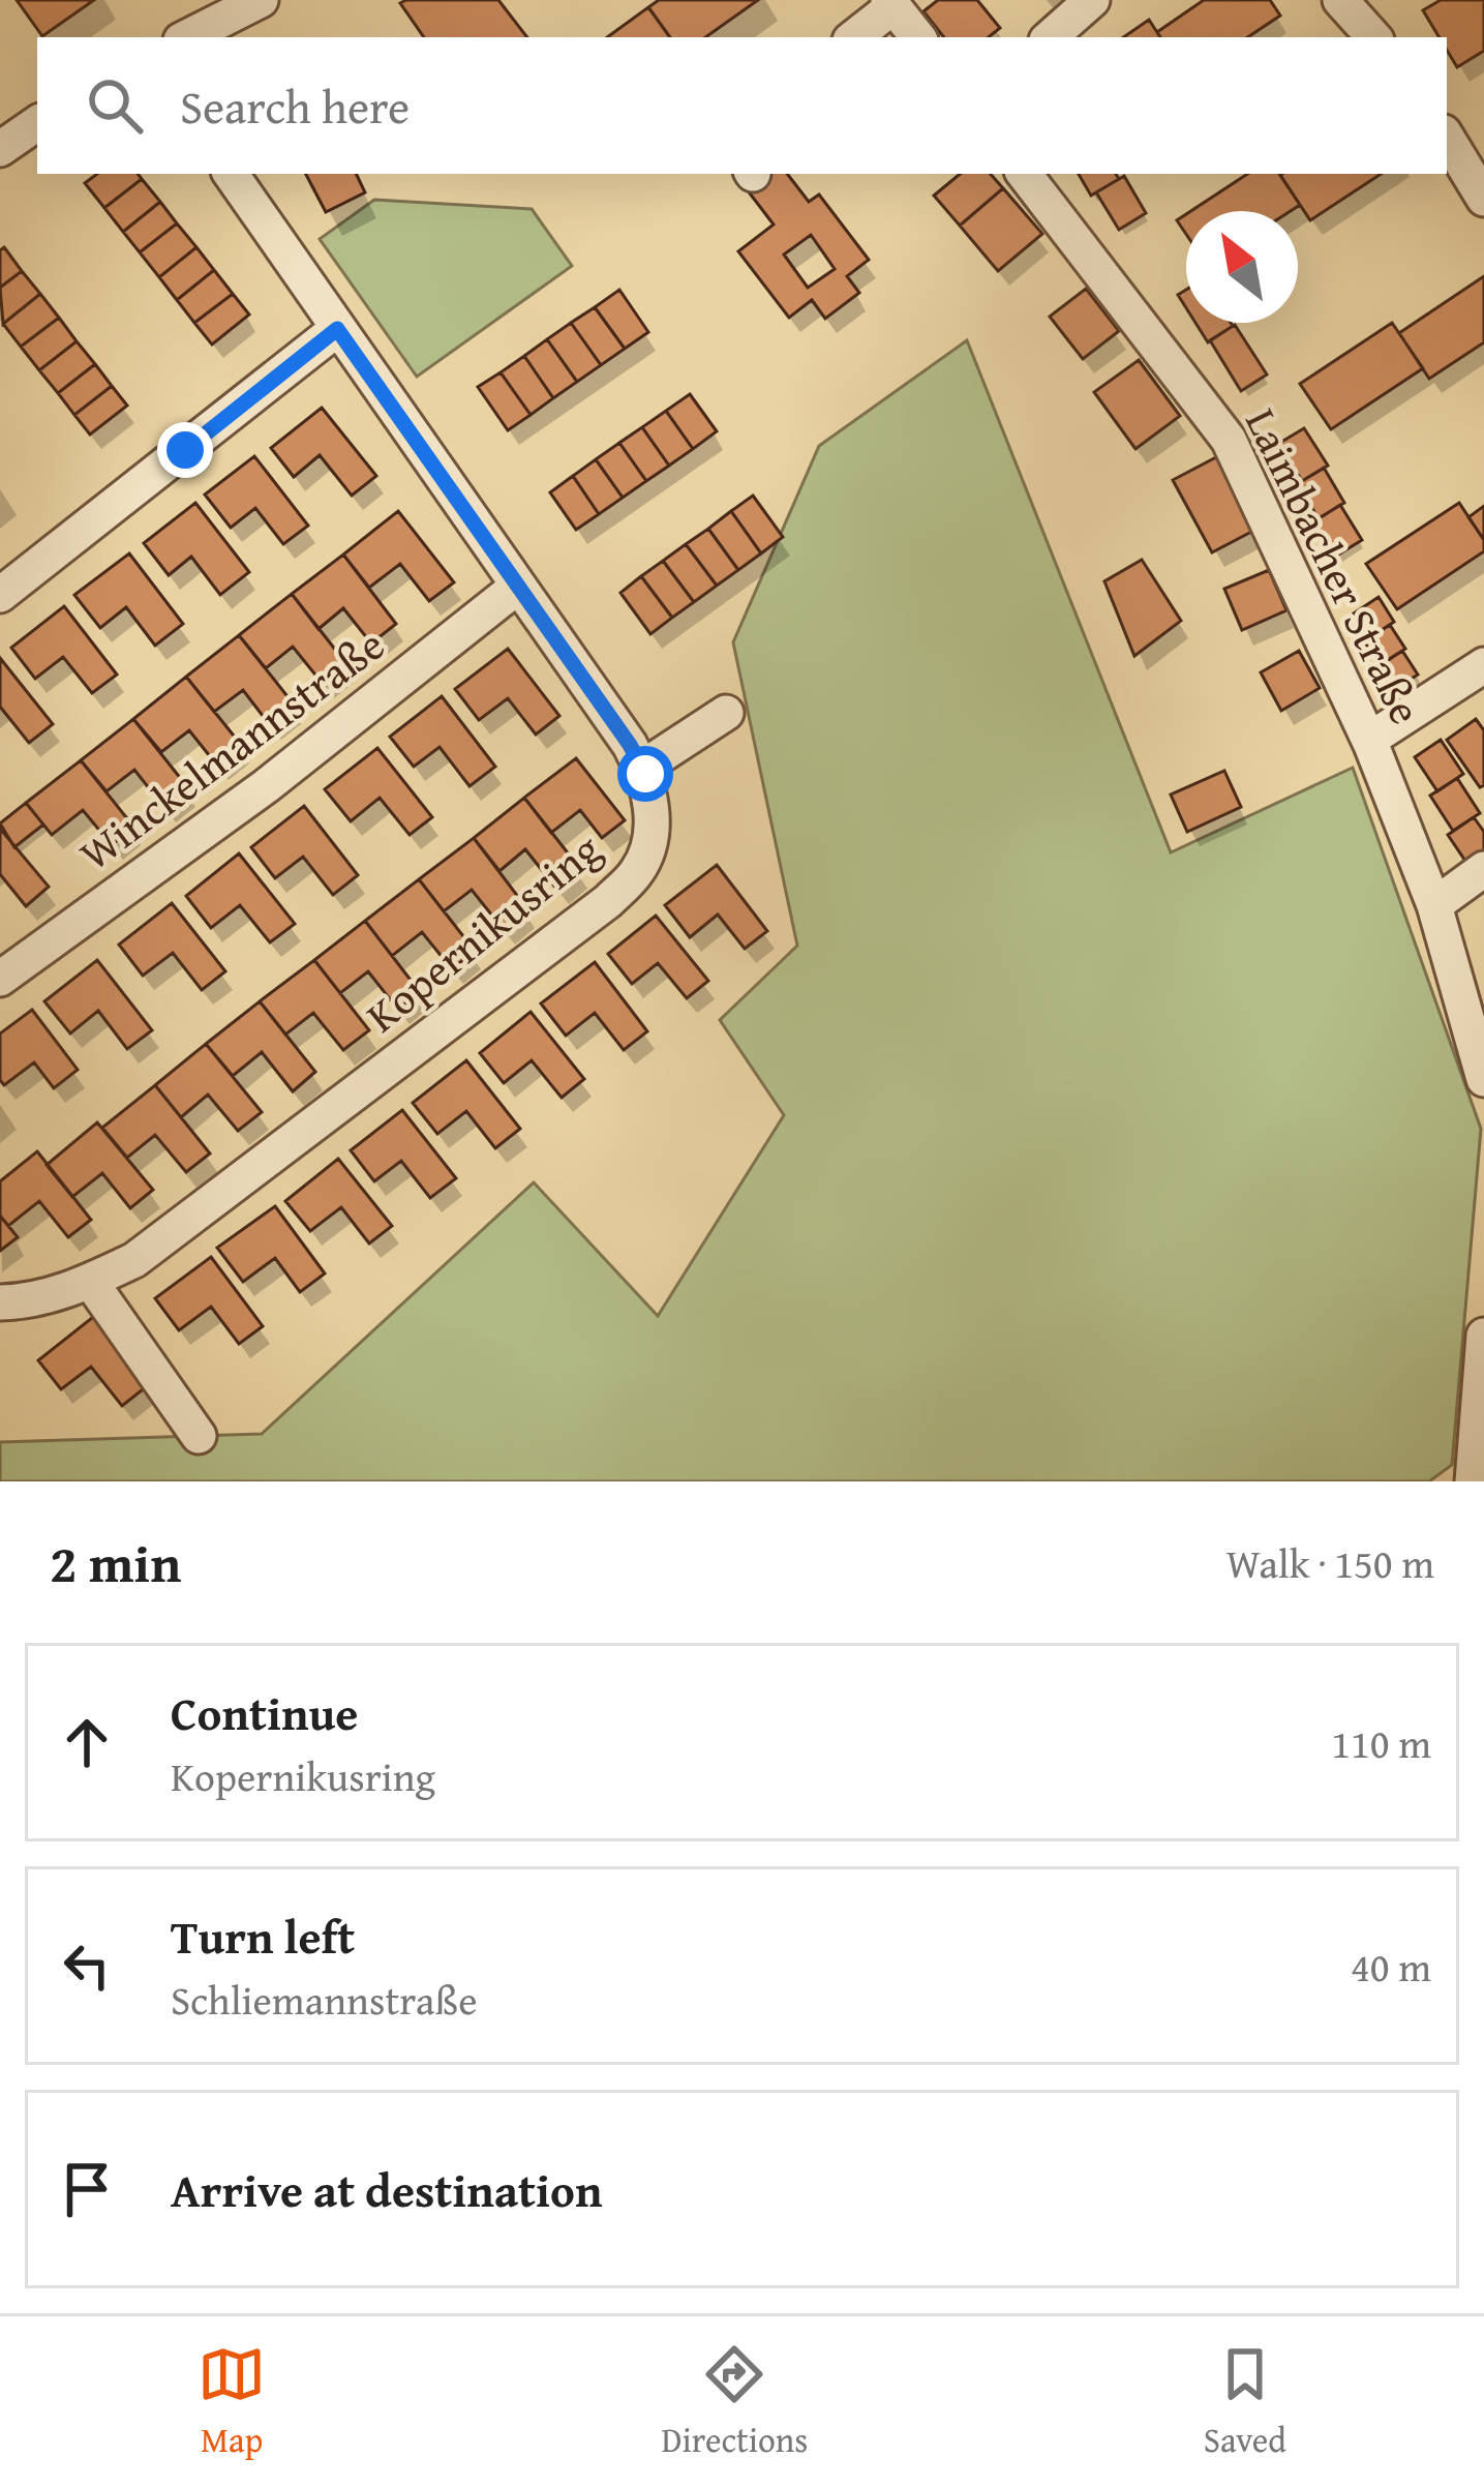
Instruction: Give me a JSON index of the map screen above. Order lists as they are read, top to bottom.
{
  "streets": {
    "street": ["Laimbacher Straße", "Winckelmannstraße", "Kopernikusring"]
  },
  "crossings": [
    ["Winckelmannstraße", "Kopernikusring"]
  ],
  "north": "top left",
  "page": {
    "search": "Search here",
    "heading": ["2 min", "Walk · 150 m"],
    "list": [
      ["Continue", "Kopernikusring", "110 m"],
      ["Turn left", "Schliemannstraße", "40 m"],
      "Arrive at destination"
    ],
    "nav": ["Map", "Directions", "Saved"]
  }
}
